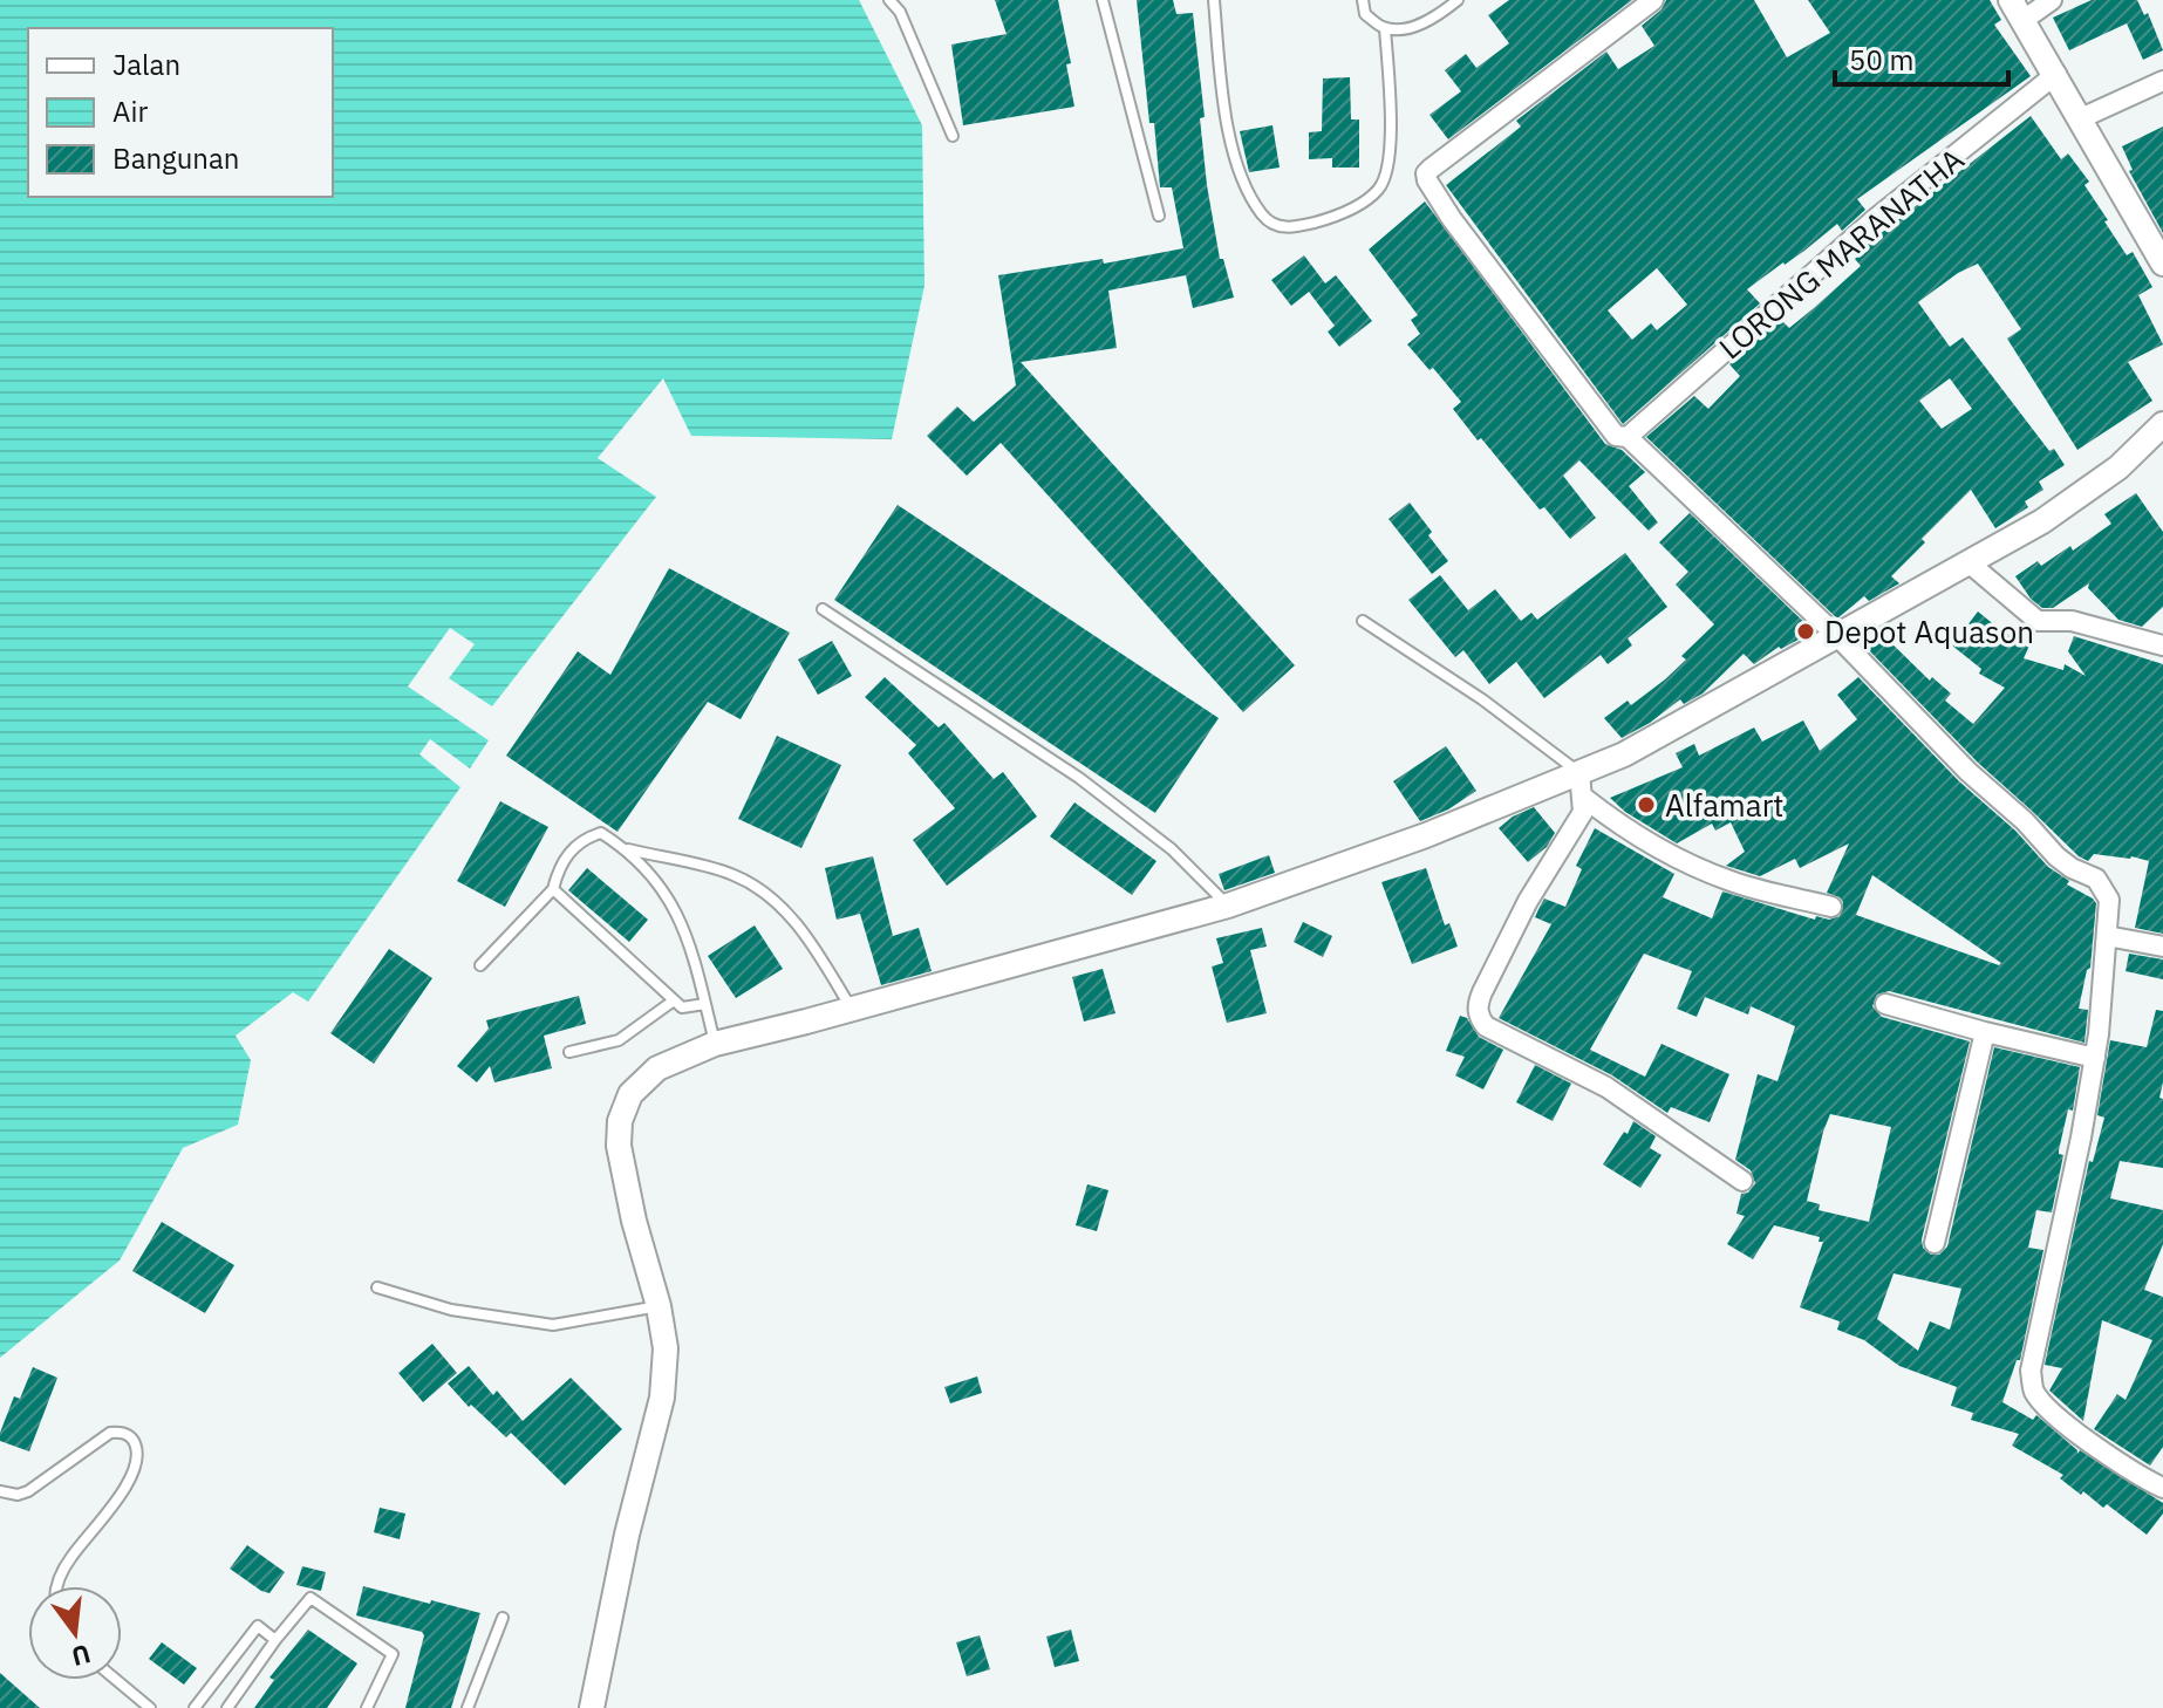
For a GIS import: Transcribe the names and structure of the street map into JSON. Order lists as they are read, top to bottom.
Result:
{
  "streets": {
    "street": ["LORONG MARANATHA"]
  },
  "places": ["Depot Aquason", "Alfamart"],
  "legend": ["Jalan", "Air", "Bangunan"],
  "scale_bar": "50 m",
  "north": "bottom"
}
